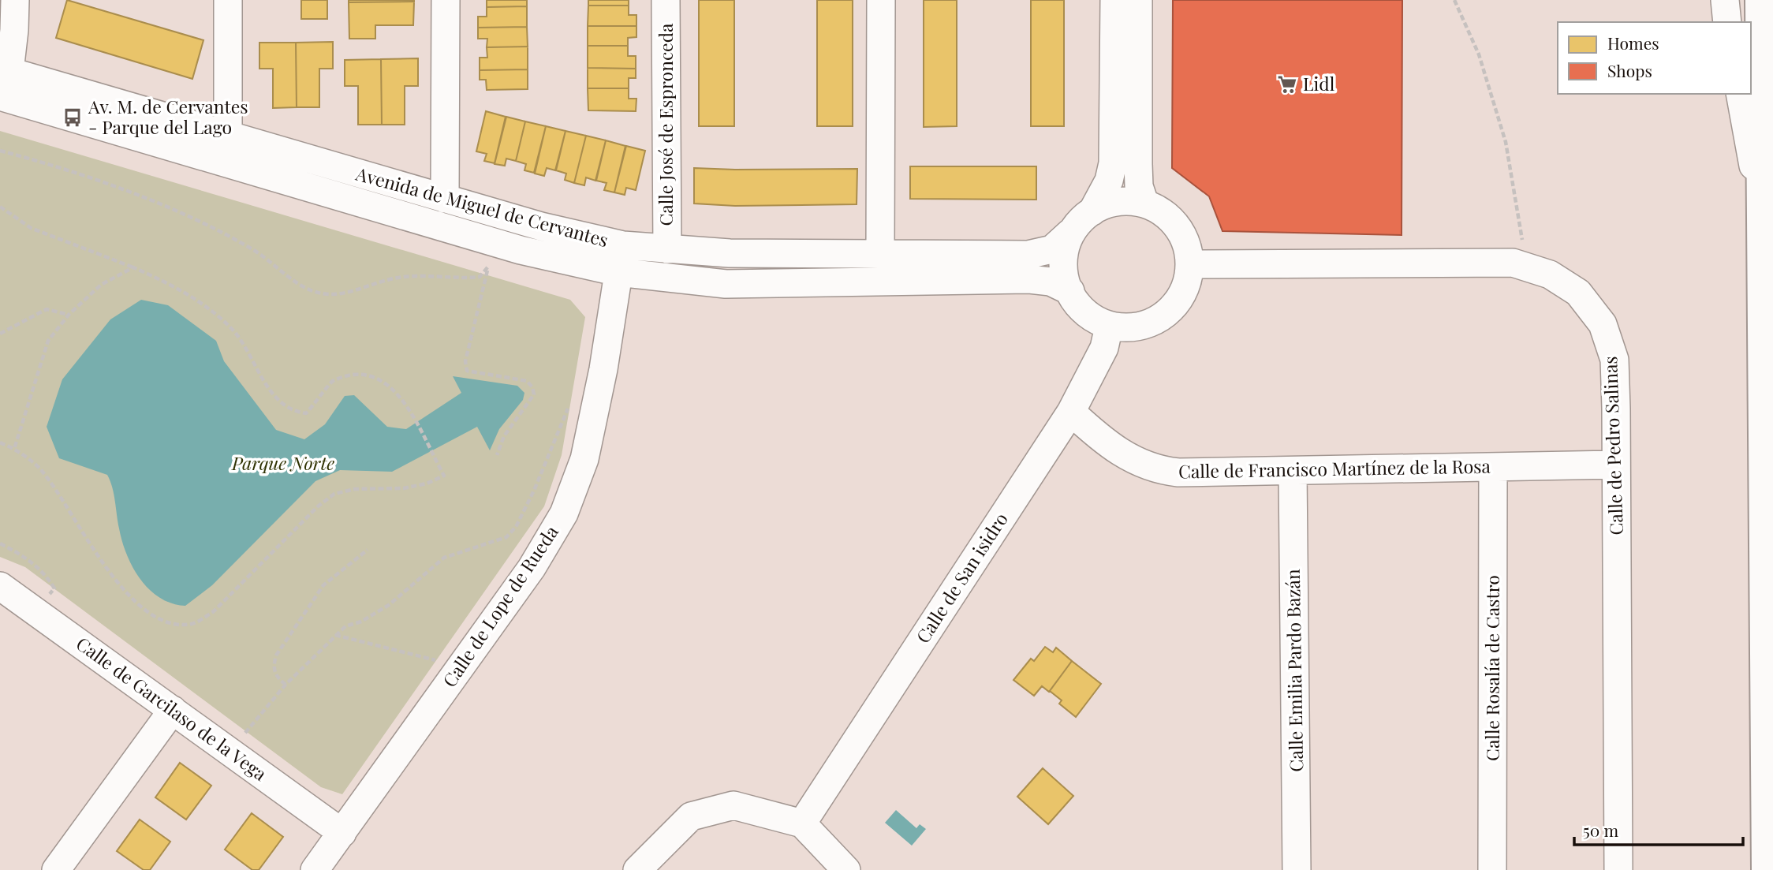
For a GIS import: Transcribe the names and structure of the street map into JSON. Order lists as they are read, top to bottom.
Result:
{
  "streets": {
    "street": [
      "Calle José de Espronceda",
      "Avenida de Miguel de Cervantes",
      "Calle de Pedro Salinas",
      "Calle de Francisco Martínez de la Rosa",
      "Calle de San isidro",
      "Calle de Lope de Rueda",
      "Calle Rosalía de Castro",
      "Calle Emilia Pardo Bazán",
      "Calle de Garcilaso de la Vega"
    ]
  },
  "crossings": [
    ["Calle José de Espronceda", "Avenida de Miguel de Cervantes"],
    ["Avenida de Miguel de Cervantes", "Calle de Pedro Salinas"],
    ["Avenida de Miguel de Cervantes", "Calle de San isidro"],
    ["Avenida de Miguel de Cervantes", "Calle de Lope de Rueda"],
    ["Calle de Pedro Salinas", "Calle de Francisco Martínez de la Rosa"],
    ["Calle de Pedro Salinas", "Calle de San isidro"],
    ["Calle de Francisco Martínez de la Rosa", "Calle de San isidro"],
    ["Calle de Francisco Martínez de la Rosa", "Calle Rosalía de Castro"],
    ["Calle de Francisco Martínez de la Rosa", "Calle Emilia Pardo Bazán"],
    ["Calle de Lope de Rueda", "Calle de Garcilaso de la Vega"]
  ],
  "parks": ["Parque Norte"],
  "places": {
    "supermarket": ["Lidl"],
    "bus stop": ["Av. M. de Cervantes - Parque del Lago"]
  },
  "legend": ["Homes", "Shops"],
  "scale_bar": "50 m"
}
